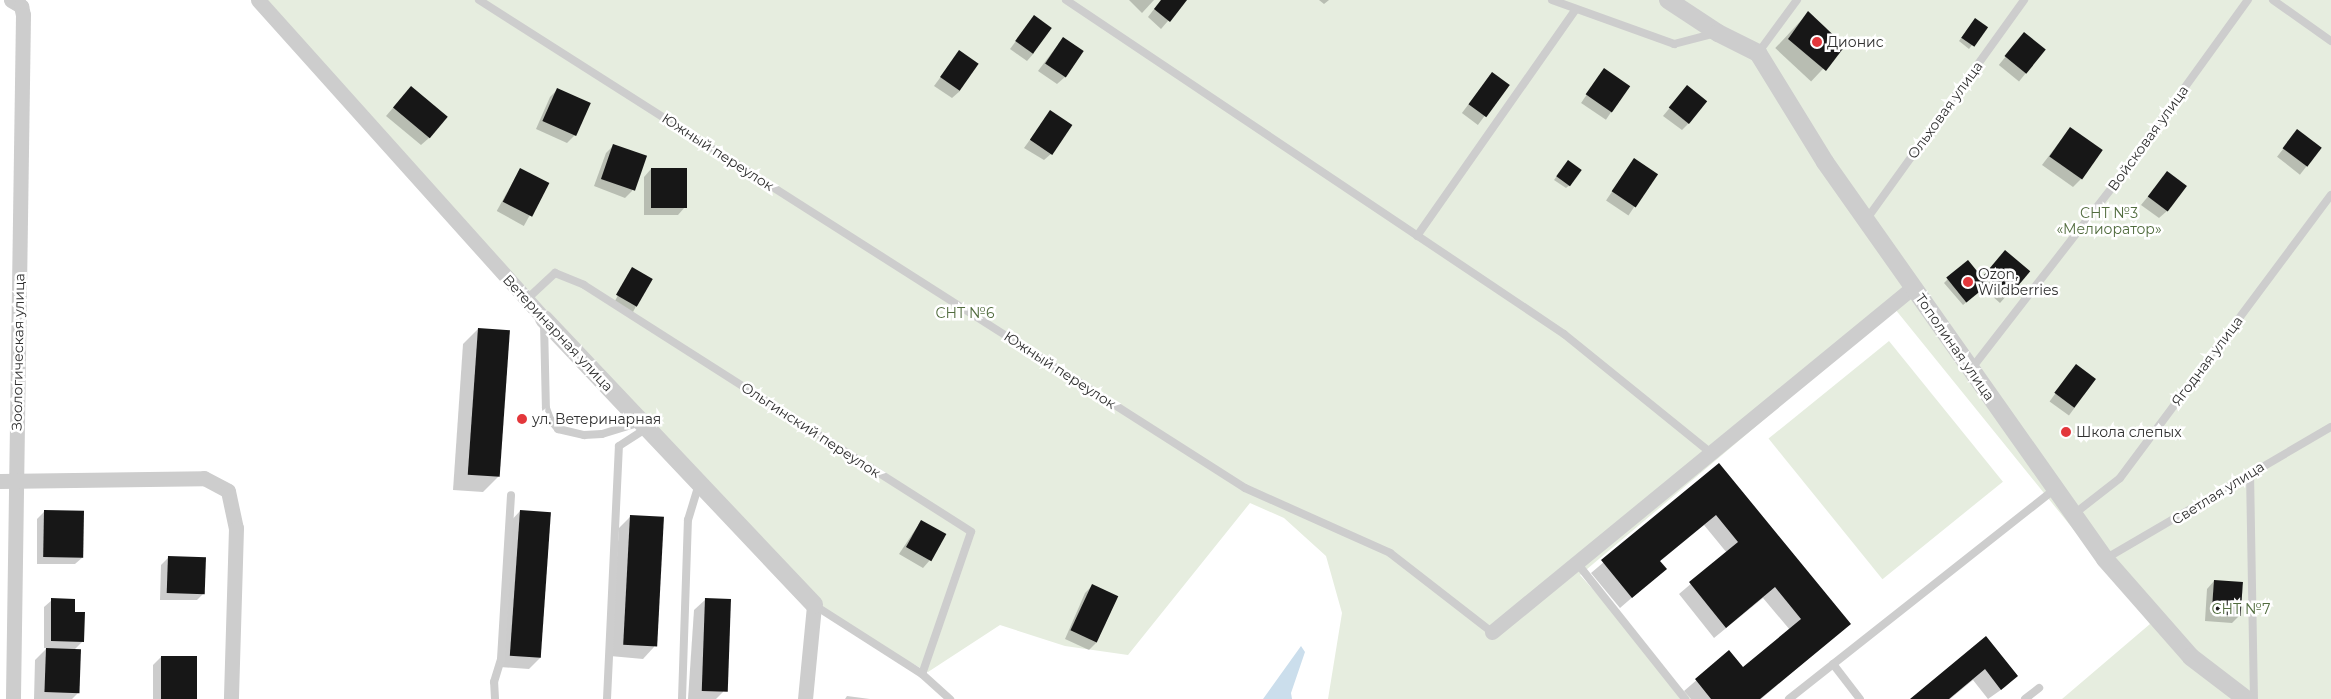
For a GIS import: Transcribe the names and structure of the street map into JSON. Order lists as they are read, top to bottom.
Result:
{
  "streets": {
    "street": ["Ветеринарная улица", "Тополиная улица", "Зоологическая улица"],
    "lane": [
      "Ольховая улица",
      "Войсковая улица",
      "Южный переулок",
      "Ягодная улица",
      "Ольгинский переулок",
      "Светлая улица"
    ]
  },
  "crossings": [
    ["Ольховая улица", "Тополиная улица"],
    ["Войсковая улица", "Тополиная улица"],
    ["Ветеринарная улица", "Ольгинский переулок"],
    ["Тополиная улица", "Ягодная улица"],
    ["Тополиная улица", "Светлая улица"]
  ],
  "parks": ["СНТ №3 «Мелиоратор»", "СНТ №6", "СНТ №7"],
  "places": [
    "Дионис",
    "Ozon, Wildberries",
    "ул. Ветеринарная",
    "Школа слепых"
  ]
}
